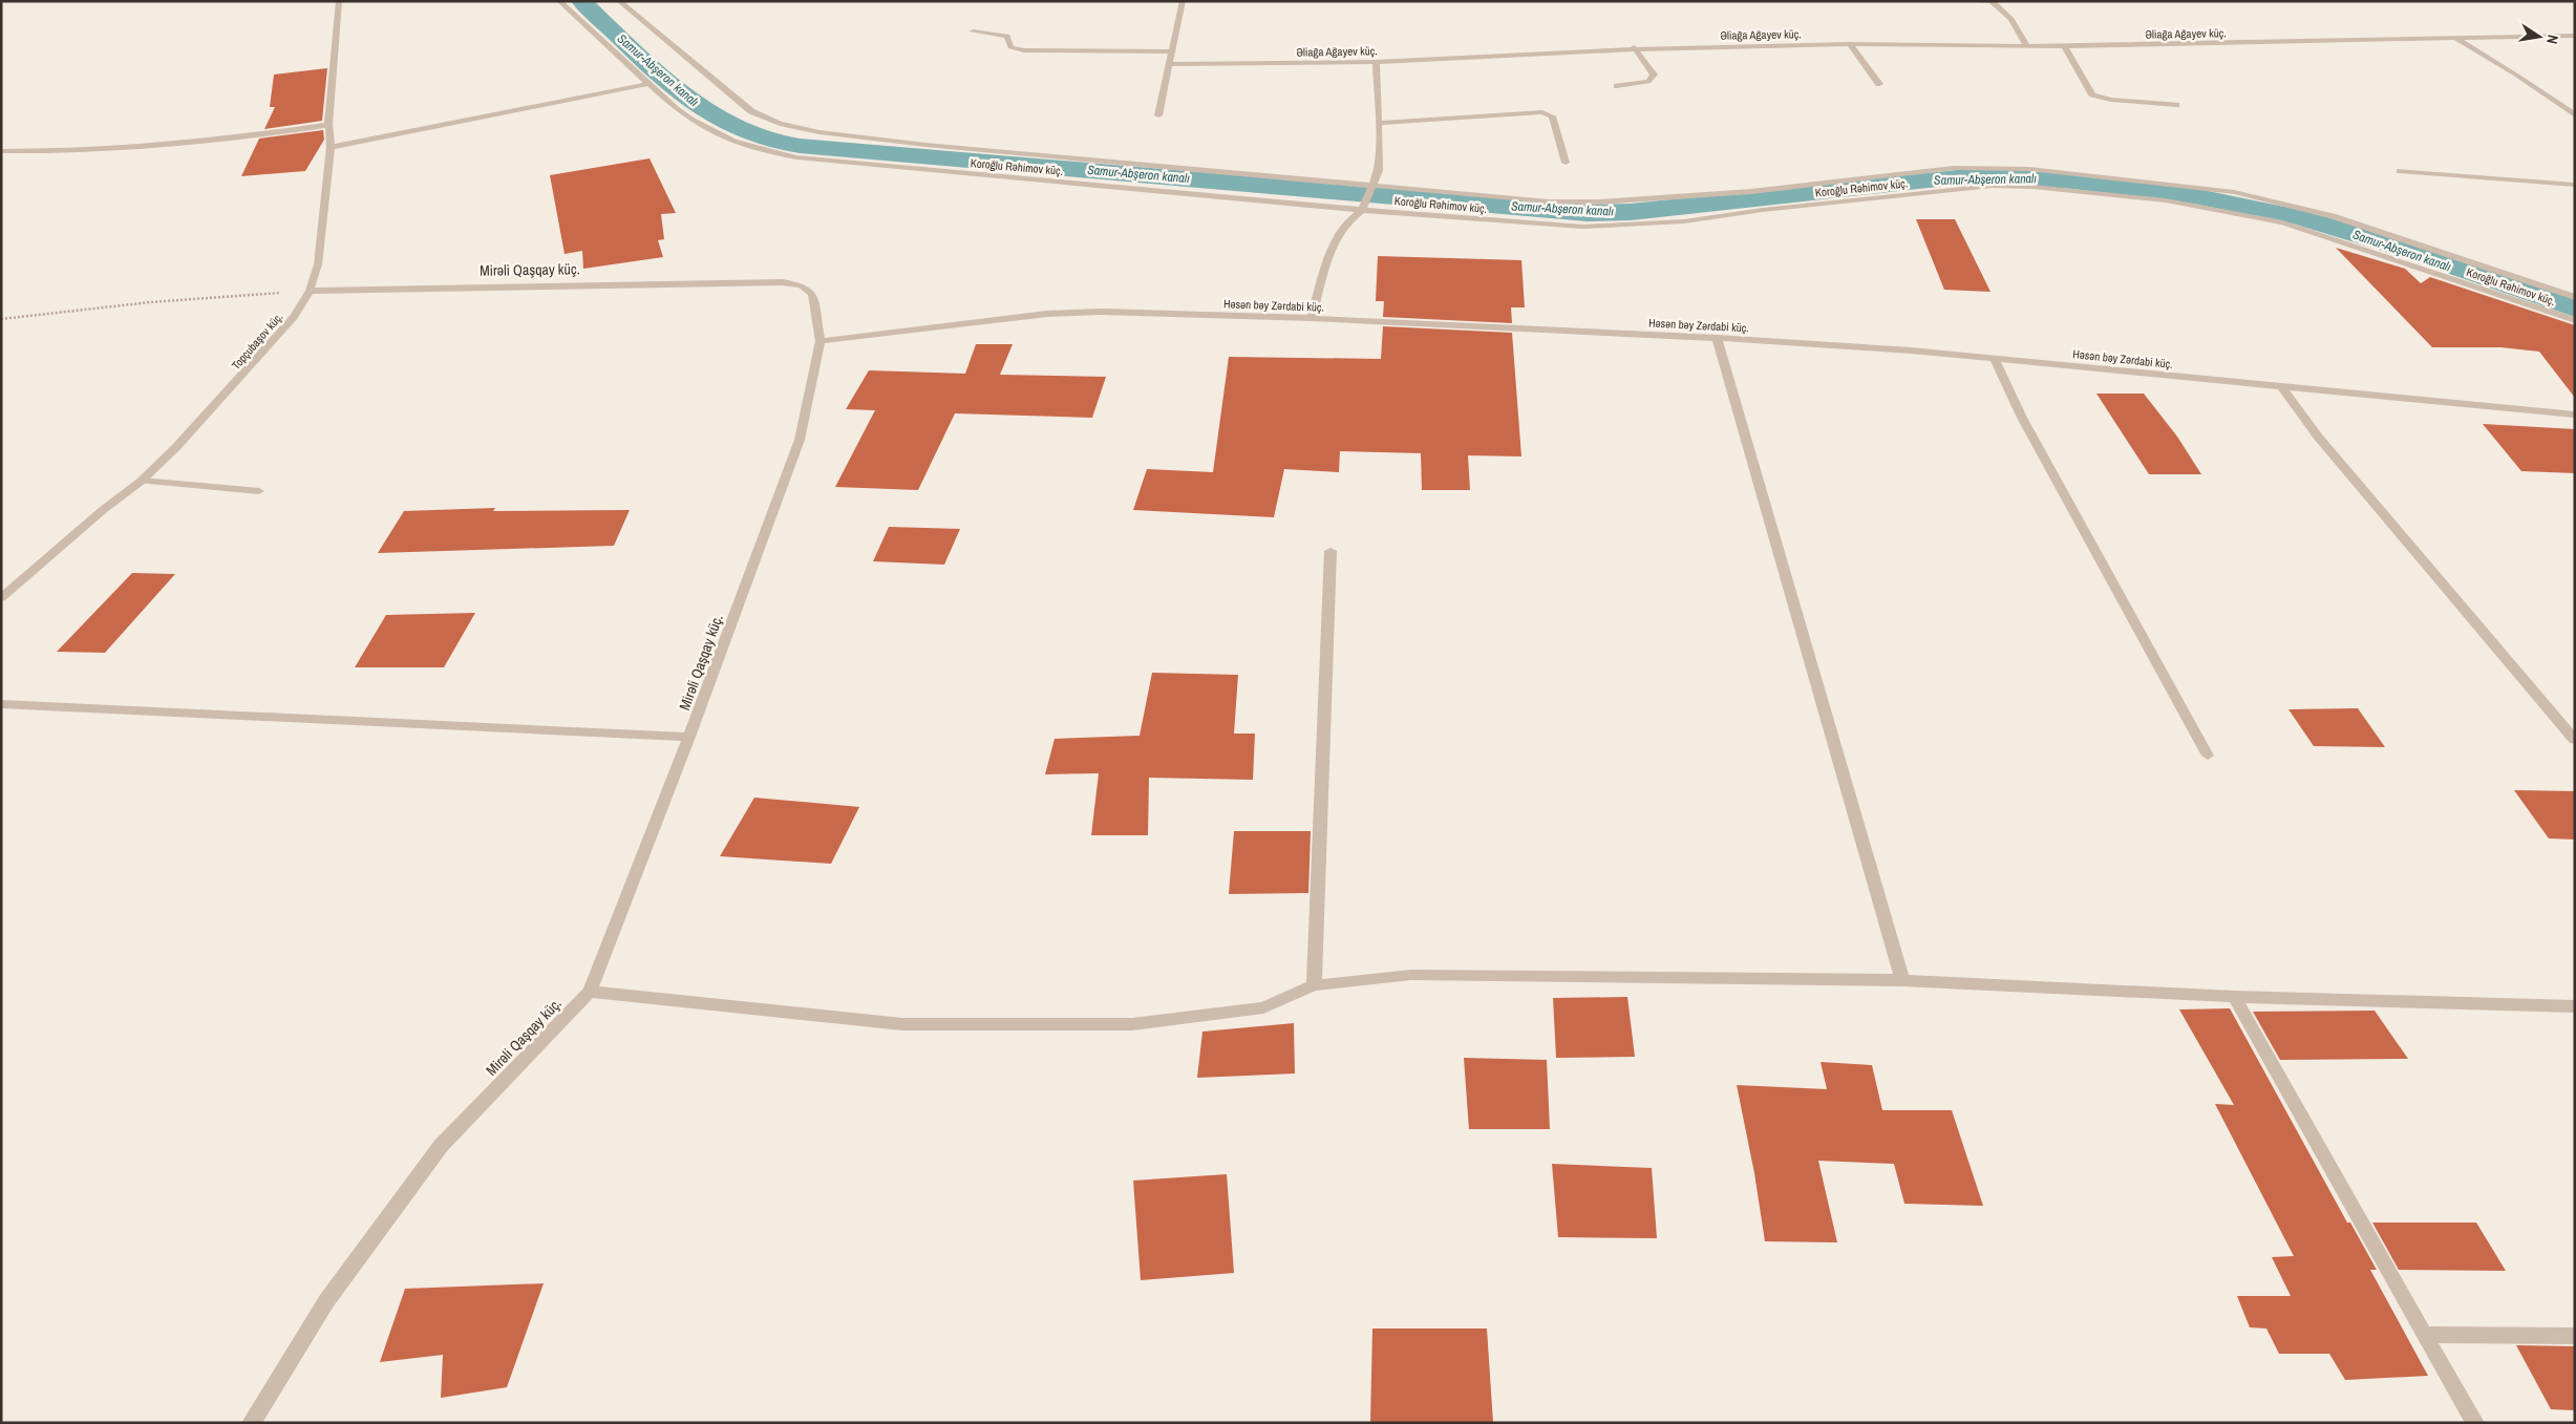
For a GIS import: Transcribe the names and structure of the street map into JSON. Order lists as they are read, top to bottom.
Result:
{
  "streets": {
    "street": [
      "Əliağa Ağayev küç.",
      "Koroğlu Rəhimov küç.",
      "Mirəli Qaşqay küç.",
      "Həsən bəy Zərdabi küç.",
      "Topçubaşov küç."
    ]
  },
  "crossings": [
    ["Mirəli Qaşqay küç.", "Həsən bəy Zərdabi küç."],
    ["Mirəli Qaşqay küç.", "Topçubaşov küç."]
  ],
  "water": ["Samur-Abşeron kanalı"],
  "north": "right"
}
